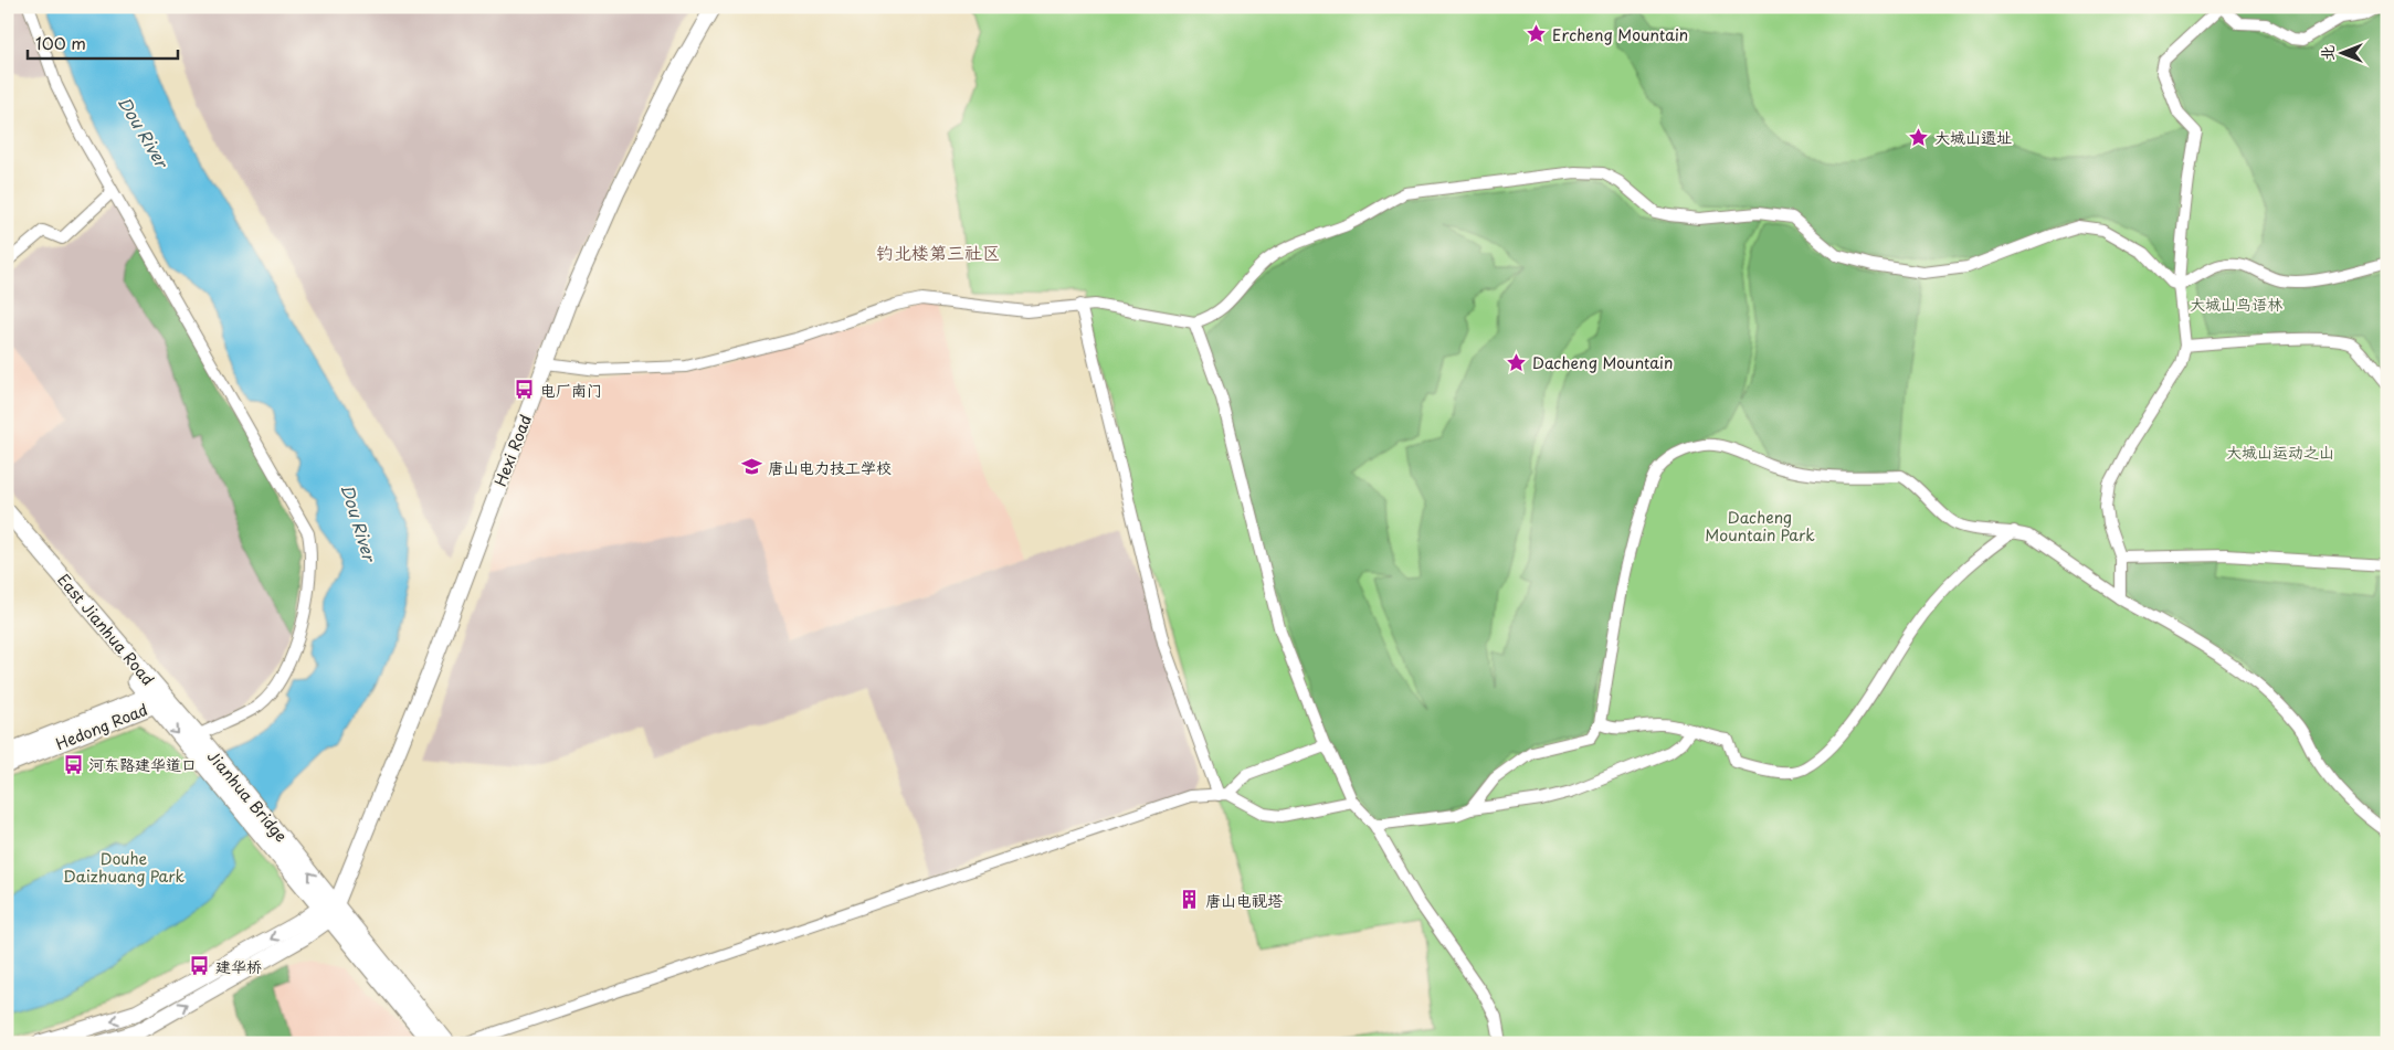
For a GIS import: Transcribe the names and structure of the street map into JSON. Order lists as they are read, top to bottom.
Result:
{
  "streets": {
    "main road": ["East Jianhua Road", "Jianhua Bridge"],
    "street": ["Hexi Road", "Hedong Road"]
  },
  "crossings": [
    ["Hexi Road", "Jianhua Bridge"],
    ["East Jianhua Road", "Hedong Road"],
    ["East Jianhua Road", "Jianhua Bridge"]
  ],
  "districts": ["钓北楼第三社区"],
  "water": ["Dou River"],
  "parks": [
    "大城山鸟语林",
    "大城山运动之山",
    "Dacheng Mountain Park",
    "Douhe Daizhuang Park"
  ],
  "places": {
    "place": ["Ercheng Mountain", "大城山遗址", "Dacheng Mountain"],
    "bus stop": ["电厂南门", "河东路建华道口", "建华桥"],
    "school or university": ["唐山电力技工学校"],
    "building": ["唐山电视塔"]
  },
  "scale_bar": "100 m",
  "north": "left"
}
